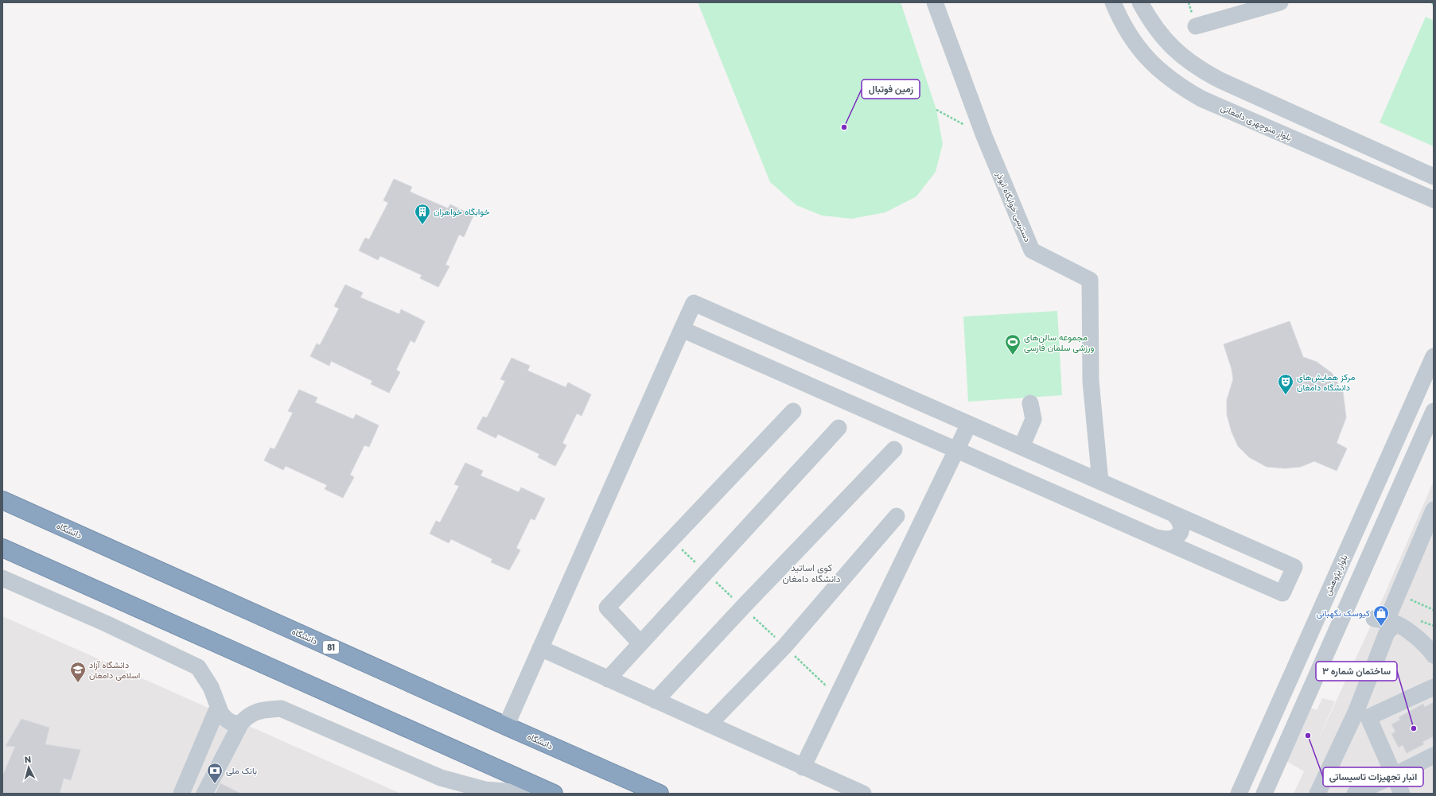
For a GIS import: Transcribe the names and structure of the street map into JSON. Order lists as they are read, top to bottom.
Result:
{
  "streets": {
    "highway": ["دانشگاه", "81"],
    "street": ["بلوار منوچهری دامغانی", "دسترسی خوابگاه ابوذر", "بلوار پژوهش"]
  },
  "districts": ["کوی اساتید دانشگاه دامغان"],
  "places": {
    "other": ["زمین فوتبال", "ساختمان شماره ۳", "انبار تجهیزات تاسیساتی"],
    "building": ["خوابگاه خواهران"],
    "sports": ["مجموعه سالن‌های ورزشی سلمان فارسی"],
    "theatre": ["مرکز همایش‌های دانشگاه دامغان"],
    "shop": ["کیوسک نگهبانی"],
    "school or university": ["دانشگاه آزاد اسلامی دامغان"],
    "bank": ["بانک ملی"]
  },
  "north": "top"
}
